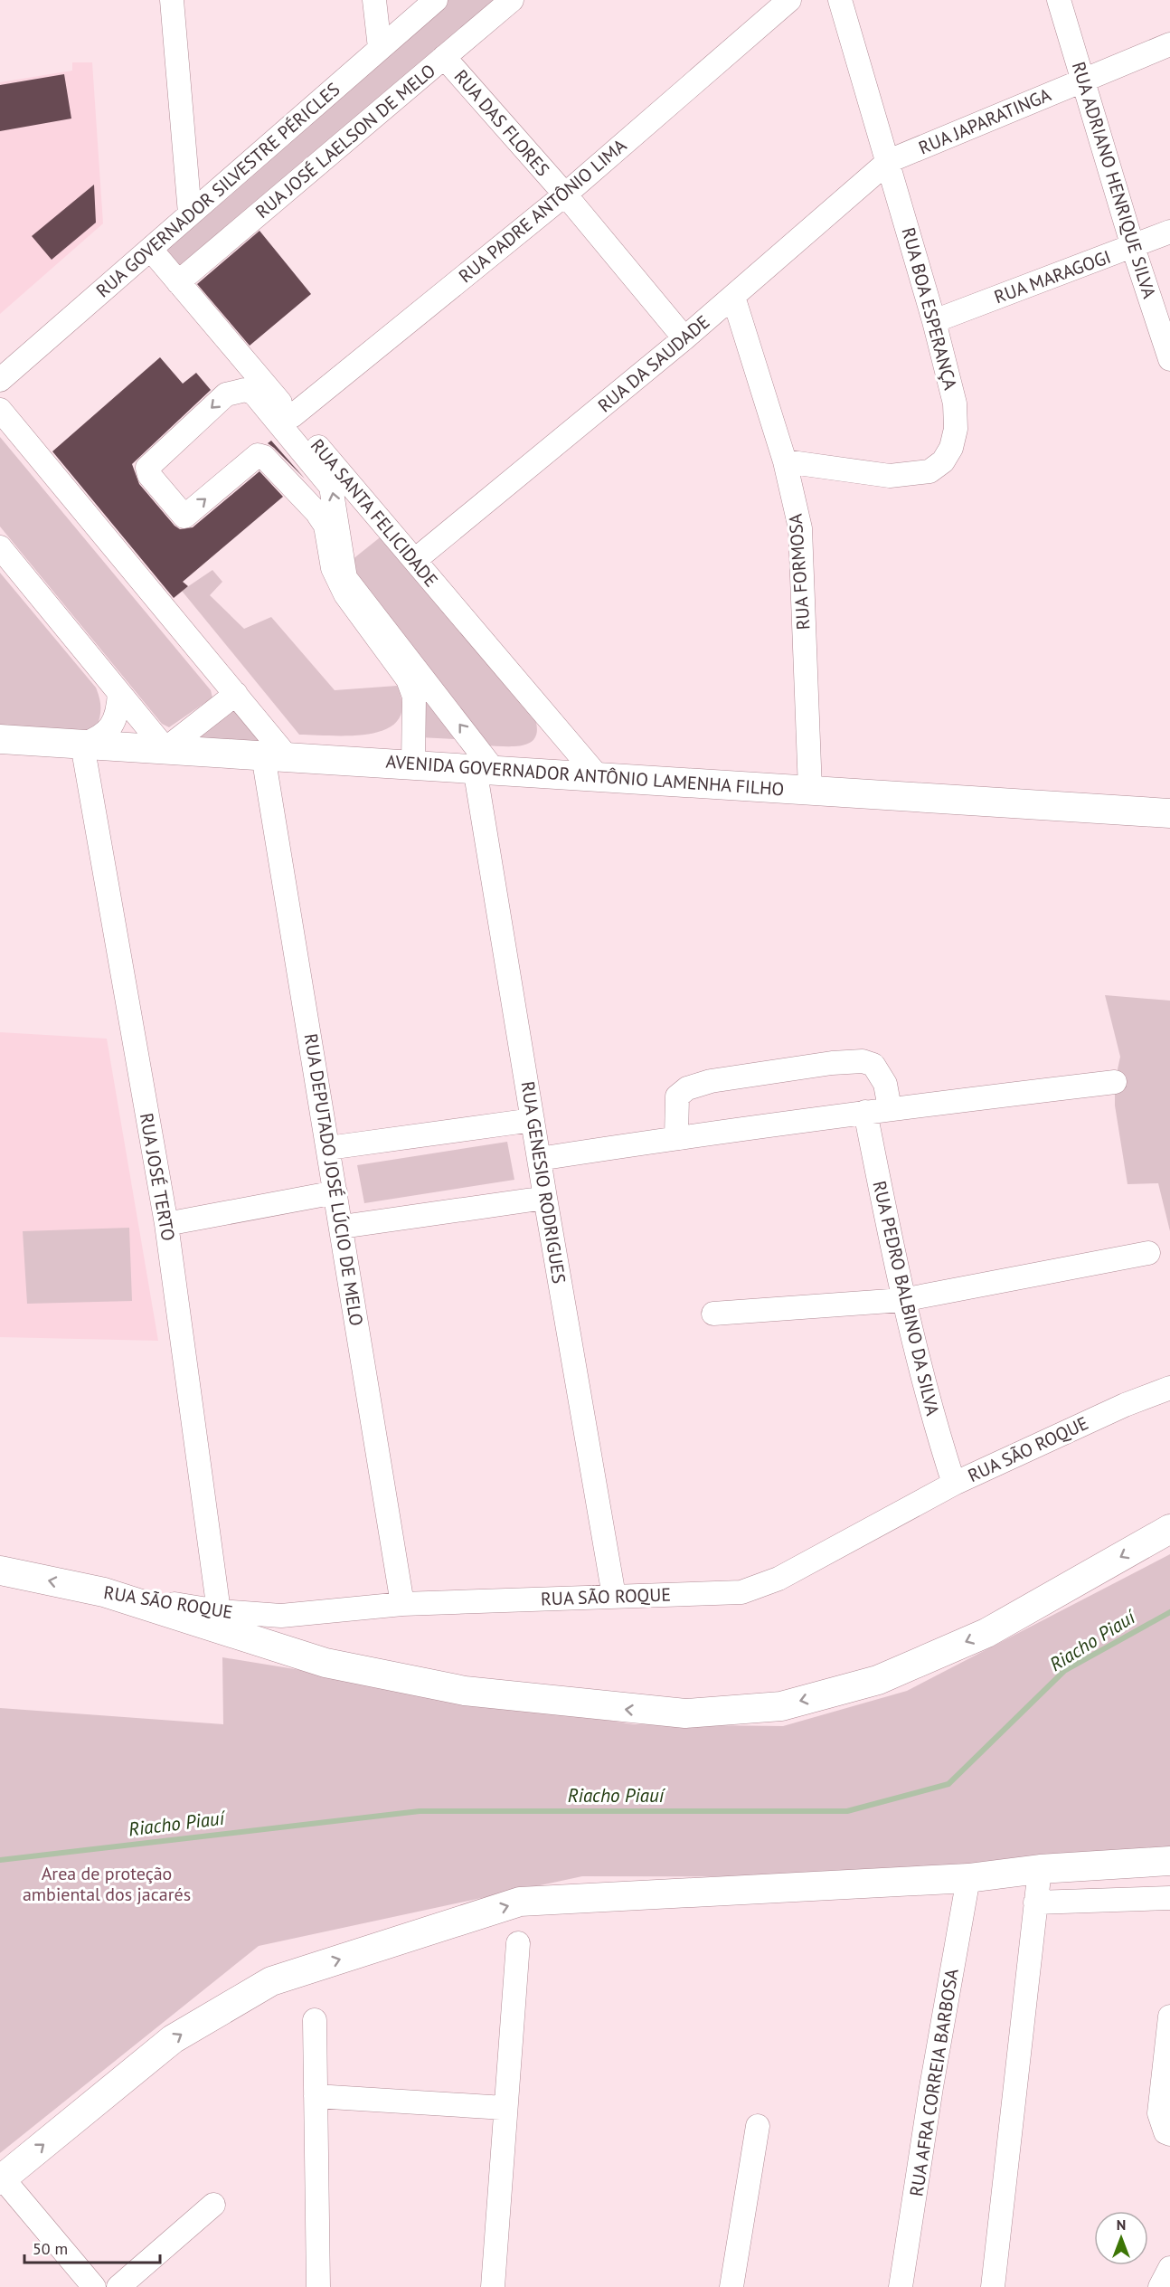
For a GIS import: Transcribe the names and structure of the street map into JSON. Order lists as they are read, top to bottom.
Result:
{
  "streets": {
    "main road": ["AVENIDA GOVERNADOR ANTÔNIO LAMENHA FILHO", "RUA SÃO ROQUE"],
    "street": [
      "RUA JAPARATINGA",
      "RUA DAS FLORES",
      "RUA JOSÉ LAELSON DE MELO",
      "RUA ADRIANO HENRIQUE SILVA",
      "RUA GOVERNADOR SILVESTRE PÉRICLES",
      "RUA PADRE ANTÔNIO LIMA",
      "RUA MARAGOGI",
      "RUA BOA ESPERANÇA",
      "RUA DA SAUDADE",
      "RUA SANTA FELICIDADE",
      "RUA FORMOSA",
      "RUA JOSÉ TERTO",
      "RUA DEPUTADO JOSÉ LÚCIO DE MELO",
      "RUA GENESIO RODRIGUES",
      "RUA PEDRO BALBINO DA SILVA",
      "RUA AFRA CORREIA BARBOSA"
    ]
  },
  "crossings": [
    ["RUA JAPARATINGA", "RUA ADRIANO HENRIQUE SILVA"],
    ["RUA JAPARATINGA", "RUA BOA ESPERANÇA"],
    ["RUA JAPARATINGA", "RUA DA SAUDADE"],
    ["RUA DAS FLORES", "RUA JOSÉ LAELSON DE MELO"],
    ["RUA DAS FLORES", "RUA PADRE ANTÔNIO LIMA"],
    ["RUA DAS FLORES", "RUA DA SAUDADE"],
    ["RUA JOSÉ LAELSON DE MELO", "RUA SANTA FELICIDADE"],
    ["RUA ADRIANO HENRIQUE SILVA", "RUA MARAGOGI"],
    ["RUA GOVERNADOR SILVESTRE PÉRICLES", "RUA SANTA FELICIDADE"],
    ["RUA PADRE ANTÔNIO LIMA", "RUA SANTA FELICIDADE"],
    ["RUA MARAGOGI", "RUA BOA ESPERANÇA"],
    ["RUA BOA ESPERANÇA", "RUA DA SAUDADE"],
    ["RUA BOA ESPERANÇA", "RUA FORMOSA"],
    ["RUA DA SAUDADE", "RUA SANTA FELICIDADE"],
    ["RUA DA SAUDADE", "RUA FORMOSA"],
    ["RUA SANTA FELICIDADE", "AVENIDA GOVERNADOR ANTÔNIO LAMENHA FILHO"],
    ["RUA FORMOSA", "AVENIDA GOVERNADOR ANTÔNIO LAMENHA FILHO"],
    ["AVENIDA GOVERNADOR ANTÔNIO LAMENHA FILHO", "RUA JOSÉ TERTO"],
    ["AVENIDA GOVERNADOR ANTÔNIO LAMENHA FILHO", "RUA DEPUTADO JOSÉ LÚCIO DE MELO"],
    ["AVENIDA GOVERNADOR ANTÔNIO LAMENHA FILHO", "RUA GENESIO RODRIGUES"],
    ["RUA JOSÉ TERTO", "RUA SÃO ROQUE"],
    ["RUA DEPUTADO JOSÉ LÚCIO DE MELO", "RUA SÃO ROQUE"],
    ["RUA GENESIO RODRIGUES", "RUA SÃO ROQUE"],
    ["RUA PEDRO BALBINO DA SILVA", "RUA SÃO ROQUE"]
  ],
  "water": ["Riacho Piauí"],
  "parks": ["Area de proteção ambiental dos jacarés"],
  "scale_bar": "50 m",
  "north": "top"
}
